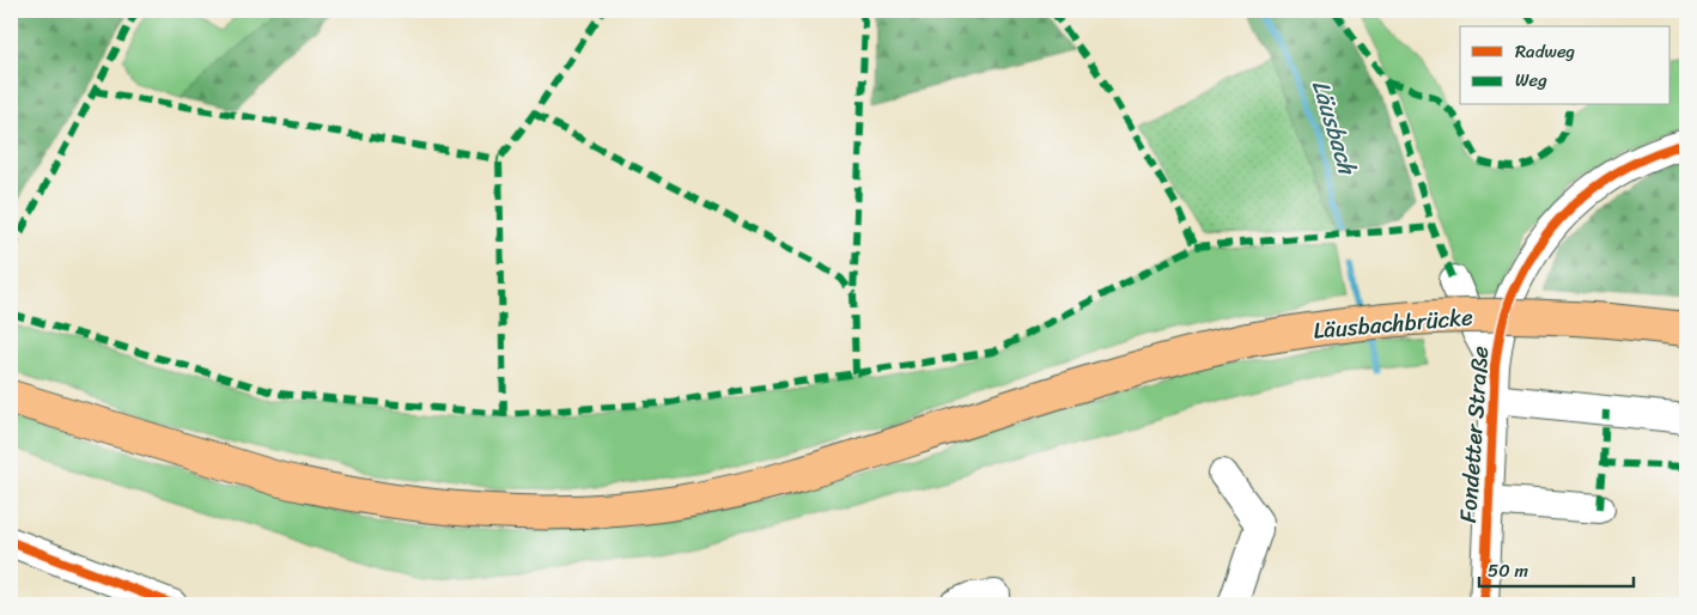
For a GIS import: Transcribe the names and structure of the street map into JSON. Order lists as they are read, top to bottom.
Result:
{
  "streets": {
    "main road": ["Läusbachbrücke"],
    "street": ["Fondetter Straße"]
  },
  "water": ["Läusbach"],
  "legend": ["Radweg", "Weg"],
  "scale_bar": "50 m"
}
